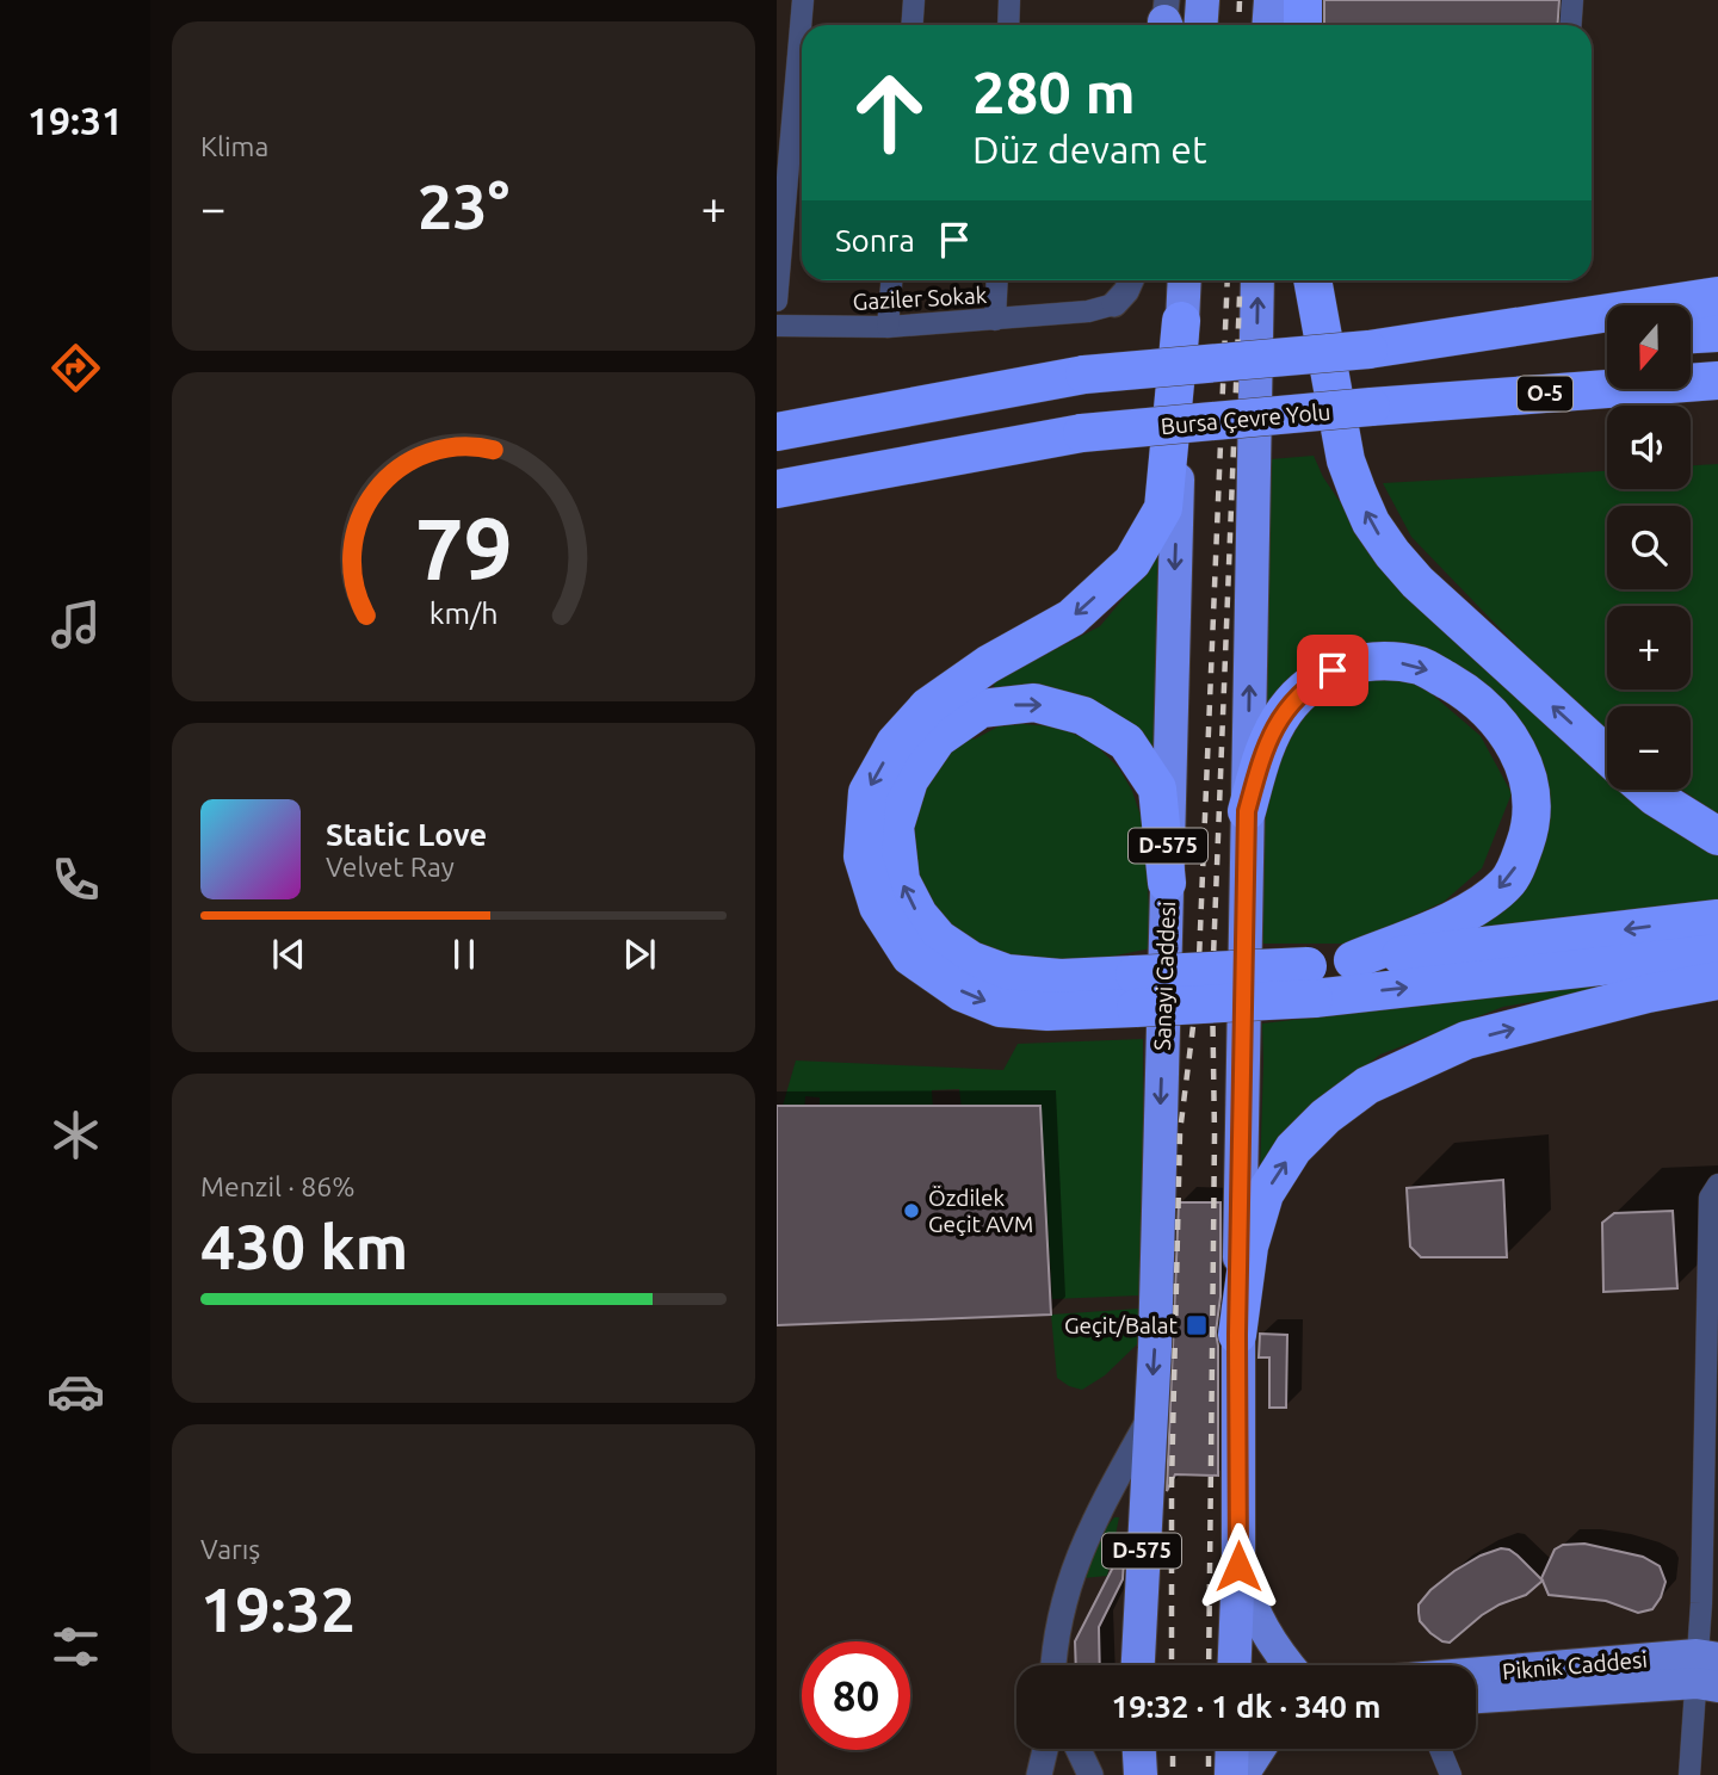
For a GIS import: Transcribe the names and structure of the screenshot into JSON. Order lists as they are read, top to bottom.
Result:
{
  "streets": {
    "highway": [
      "O-5",
      "Bursa Çevre Yolu",
      "D-575",
      "Sanayi Caddesi"
    ],
    "main road": ["Piknik Caddesi"],
    "street": ["Gaziler Sokak"]
  },
  "places": {
    "other": ["Özdilek Geçit AVM"],
    "transit": ["Geçit/Balat"]
  },
  "north": "bottom",
  "page": {
    "tabs": "19:31",
    "tile": [
      "Klima",
      ["Menzil · 86%", "430 km"],
      ["Varış", "19:32"]
    ],
    "turn": ["280 m", "Düz devam et"],
    "heat": ["−", "23°", "+"],
    "then": "Sonra",
    "map_buttons": ["+", "−"],
    "song": ["Static Love", "Velvet Ray"],
    "limit": "80",
    "trip": "19:32 · 1 dk · 340 m",
    "gauge": ["79", "km/h"]
  }
}
